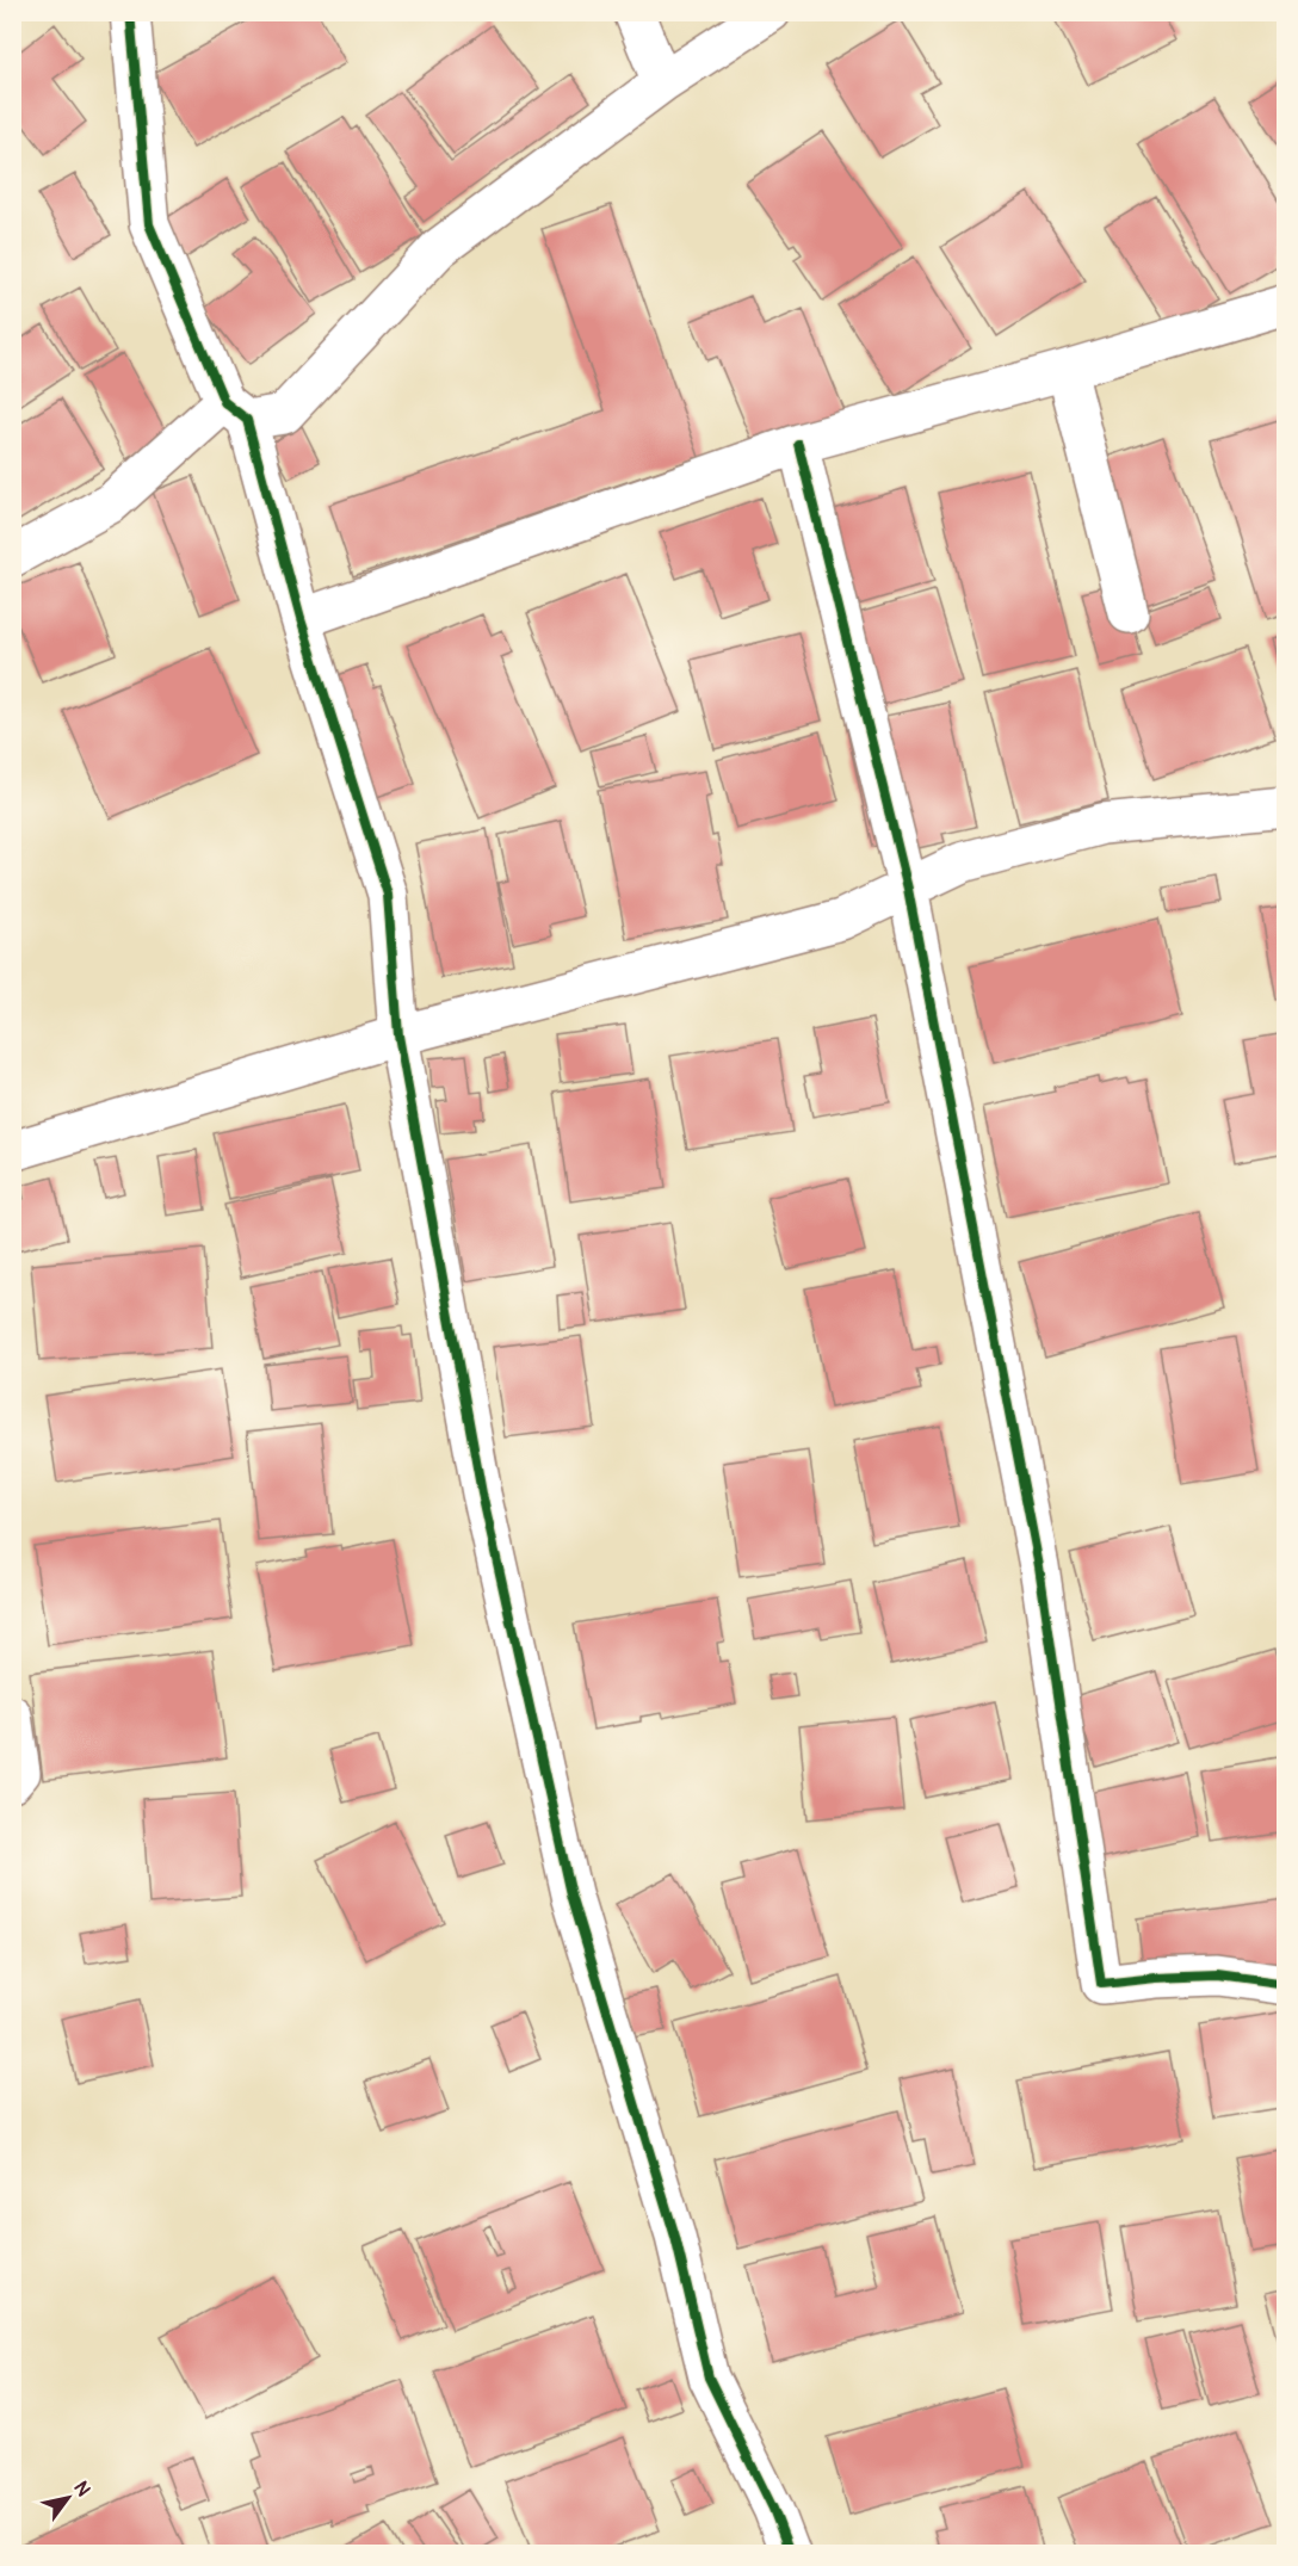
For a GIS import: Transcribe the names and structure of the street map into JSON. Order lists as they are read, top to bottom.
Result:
{
  "north": "top right"
}
